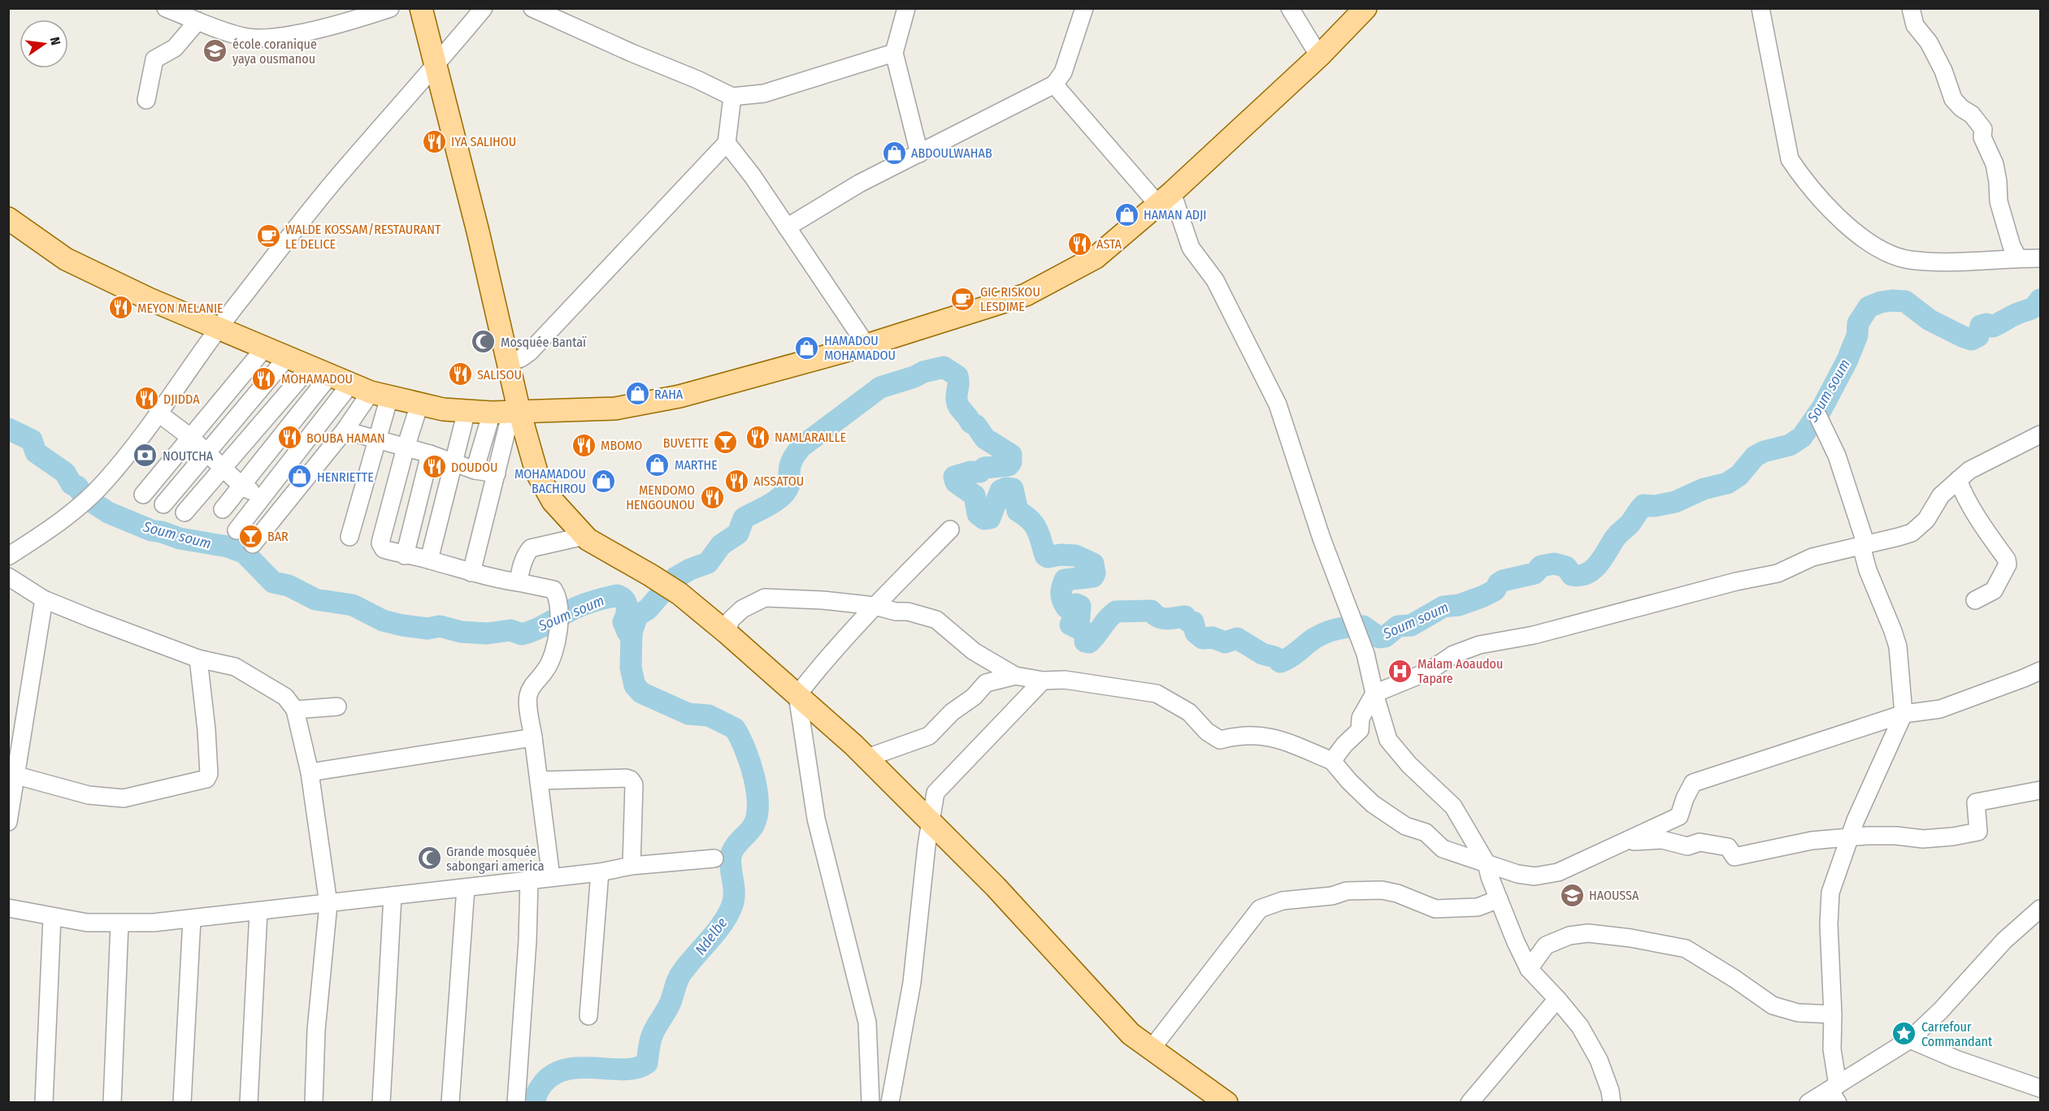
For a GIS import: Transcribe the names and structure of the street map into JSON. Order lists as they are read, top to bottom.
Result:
{
  "water": ["Soum soum", "Ndelbe"],
  "places": {
    "school or university": ["école coranique yaya ousmanou", "HAOUSSA"],
    "restaurant": [
      "IYA SALIHOU",
      "ASTA",
      "MEYON MELANIE",
      "SALISOU",
      "MOHAMADOU",
      "DJIDDA",
      "NAMLARAILLE",
      "BOUBA HAMAN",
      "MBOMO",
      "DOUDOU",
      "AISSATOU",
      "MENDOMO HENGOUNOU"
    ],
    "shop": [
      "ABDOULWAHAB",
      "HAMAN ADJI",
      "HAMADOU MOHAMADOU",
      "RAHA",
      "MARTHE",
      "HENRIETTE",
      "MOHAMADOU BACHIROU"
    ],
    "cafe": ["WALDE KOSSAM/RESTAURANT LE DELICE", "GIC RISKOU LESDIME"],
    "mosque": ["Mosquée Bantaï", "Grande mosquée sabongari america"],
    "bar": ["BUVETTE", "BAR"],
    "bank": ["NOUTCHA"],
    "hospital": ["Malam Aoaudou Tapare"],
    "place": ["Carrefour Commandant"]
  },
  "north": "right"
}
